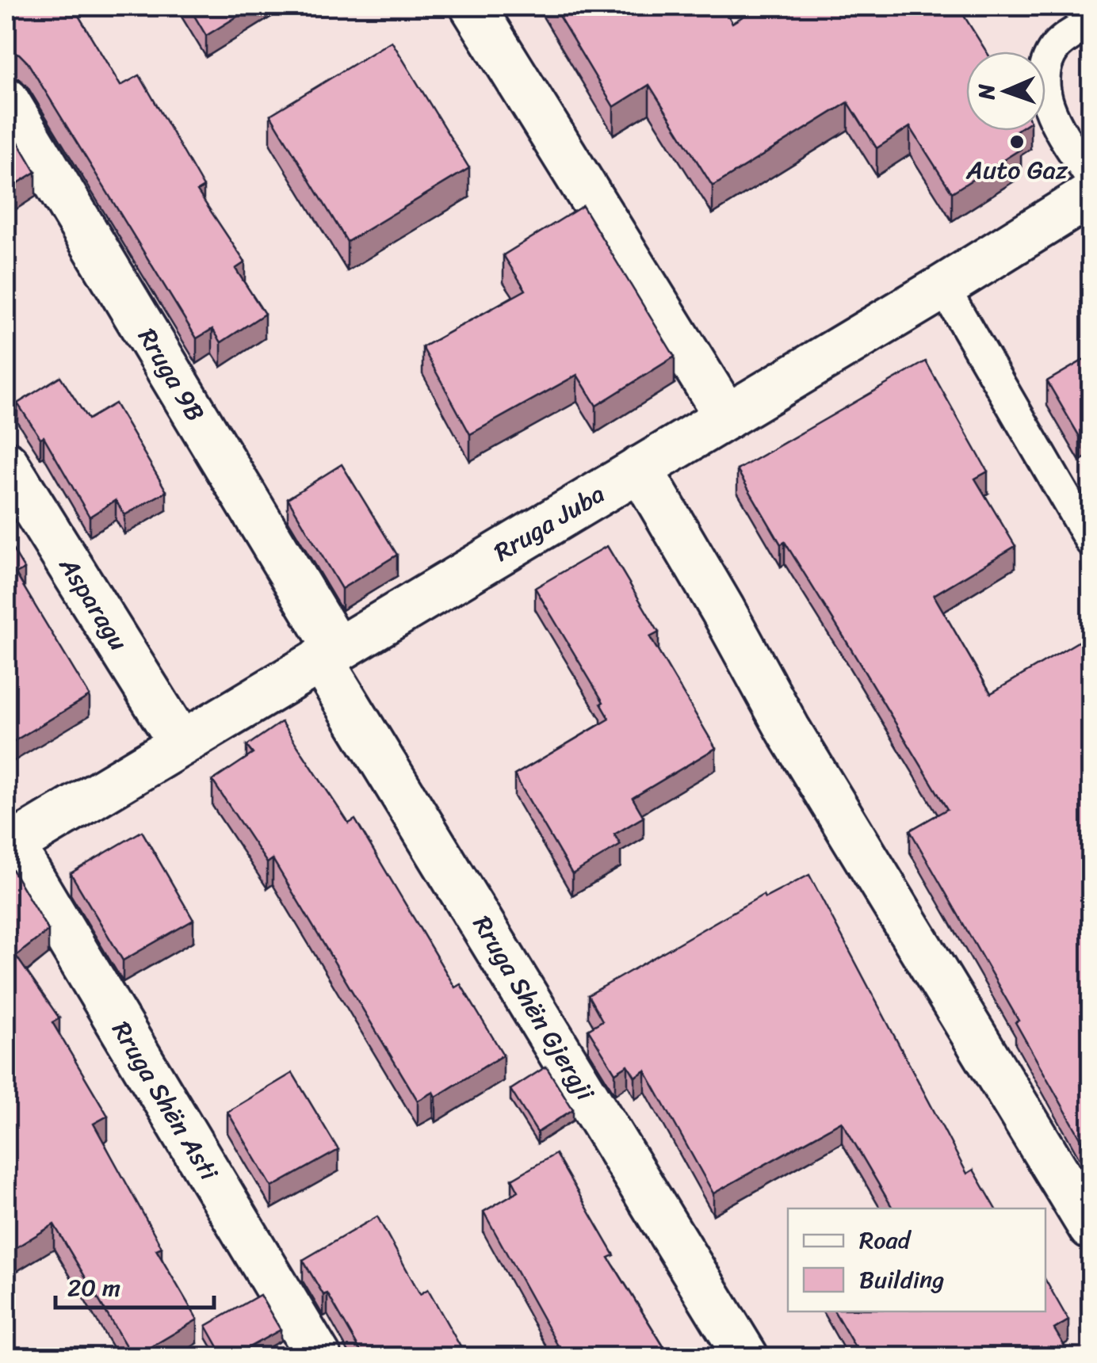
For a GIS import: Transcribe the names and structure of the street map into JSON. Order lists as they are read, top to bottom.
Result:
{
  "streets": {
    "street": [
      "Rruga 9B",
      "Rruga Juba",
      "Asparagu",
      "Rruga Shën Gjergji",
      "Rruga Shën Asti"
    ]
  },
  "crossings": [
    ["Rruga 9B", "Rruga Juba"],
    ["Rruga 9B", "Rruga Shën Gjergji"],
    ["Rruga Juba", "Asparagu"],
    ["Rruga Juba", "Rruga Shën Gjergji"],
    ["Rruga Juba", "Rruga Shën Asti"]
  ],
  "places": ["Auto Gaz"],
  "legend": ["Road", "Building"],
  "scale_bar": "20 m",
  "north": "left"
}
